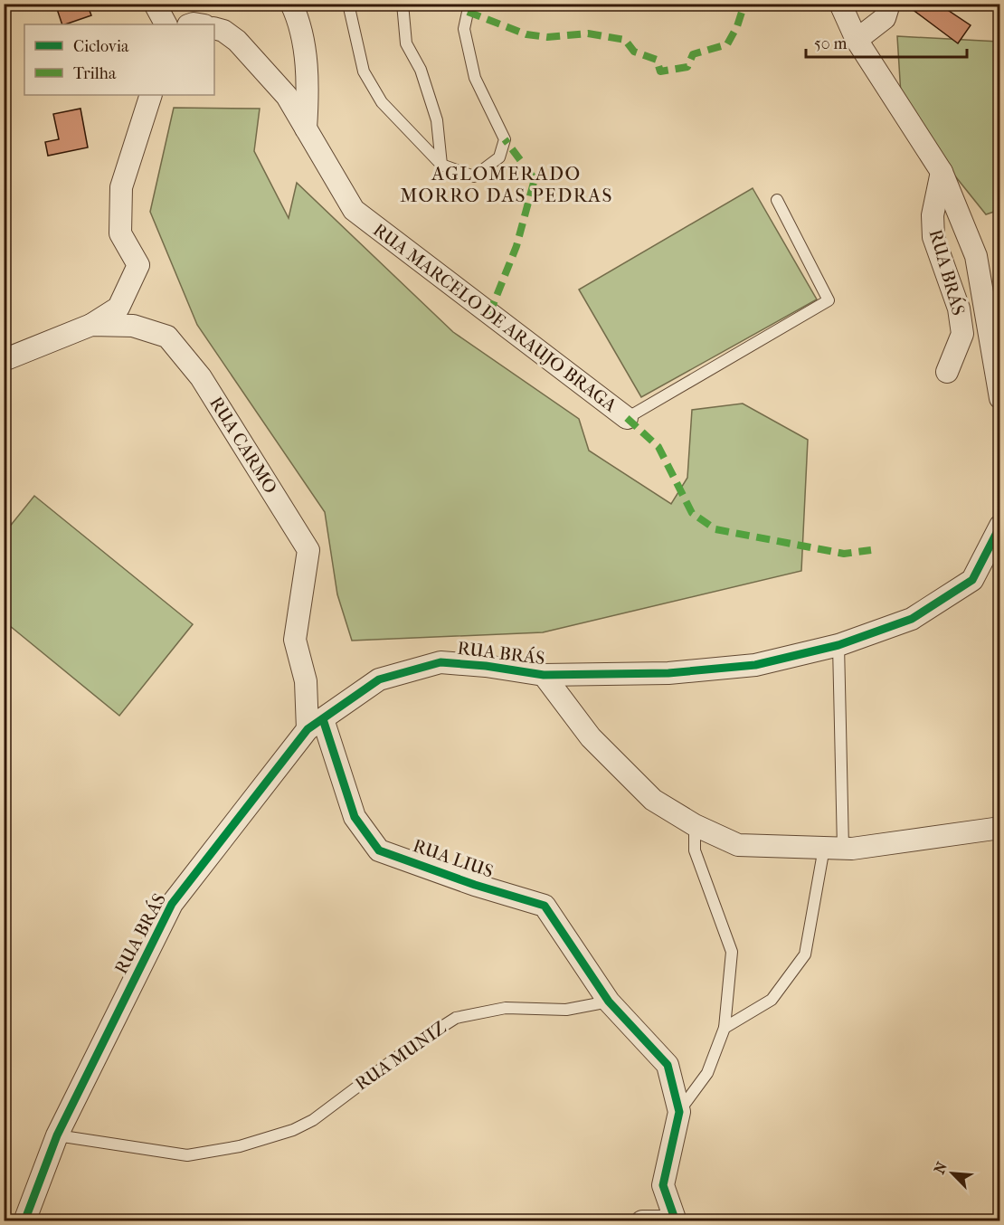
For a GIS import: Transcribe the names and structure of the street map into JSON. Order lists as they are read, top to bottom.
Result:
{
  "streets": {
    "street": [
      "RUA BRÁS",
      "RUA MARCELO DE ARAUJO BRAGA",
      "RUA CARMO",
      "RUA LIUS"
    ],
    "lane": ["RUA MUNIZ"]
  },
  "crossings": [
    ["RUA BRÁS", "RUA CARMO"],
    ["RUA BRÁS", "RUA LIUS"],
    ["RUA BRÁS", "RUA MUNIZ"],
    ["RUA CARMO", "RUA LIUS"],
    ["RUA LIUS", "RUA MUNIZ"]
  ],
  "districts": ["AGLOMERADO MORRO DAS PEDRAS"],
  "legend": ["Ciclovia", "Trilha"],
  "scale_bar": "50 m",
  "north": "top left"
}
